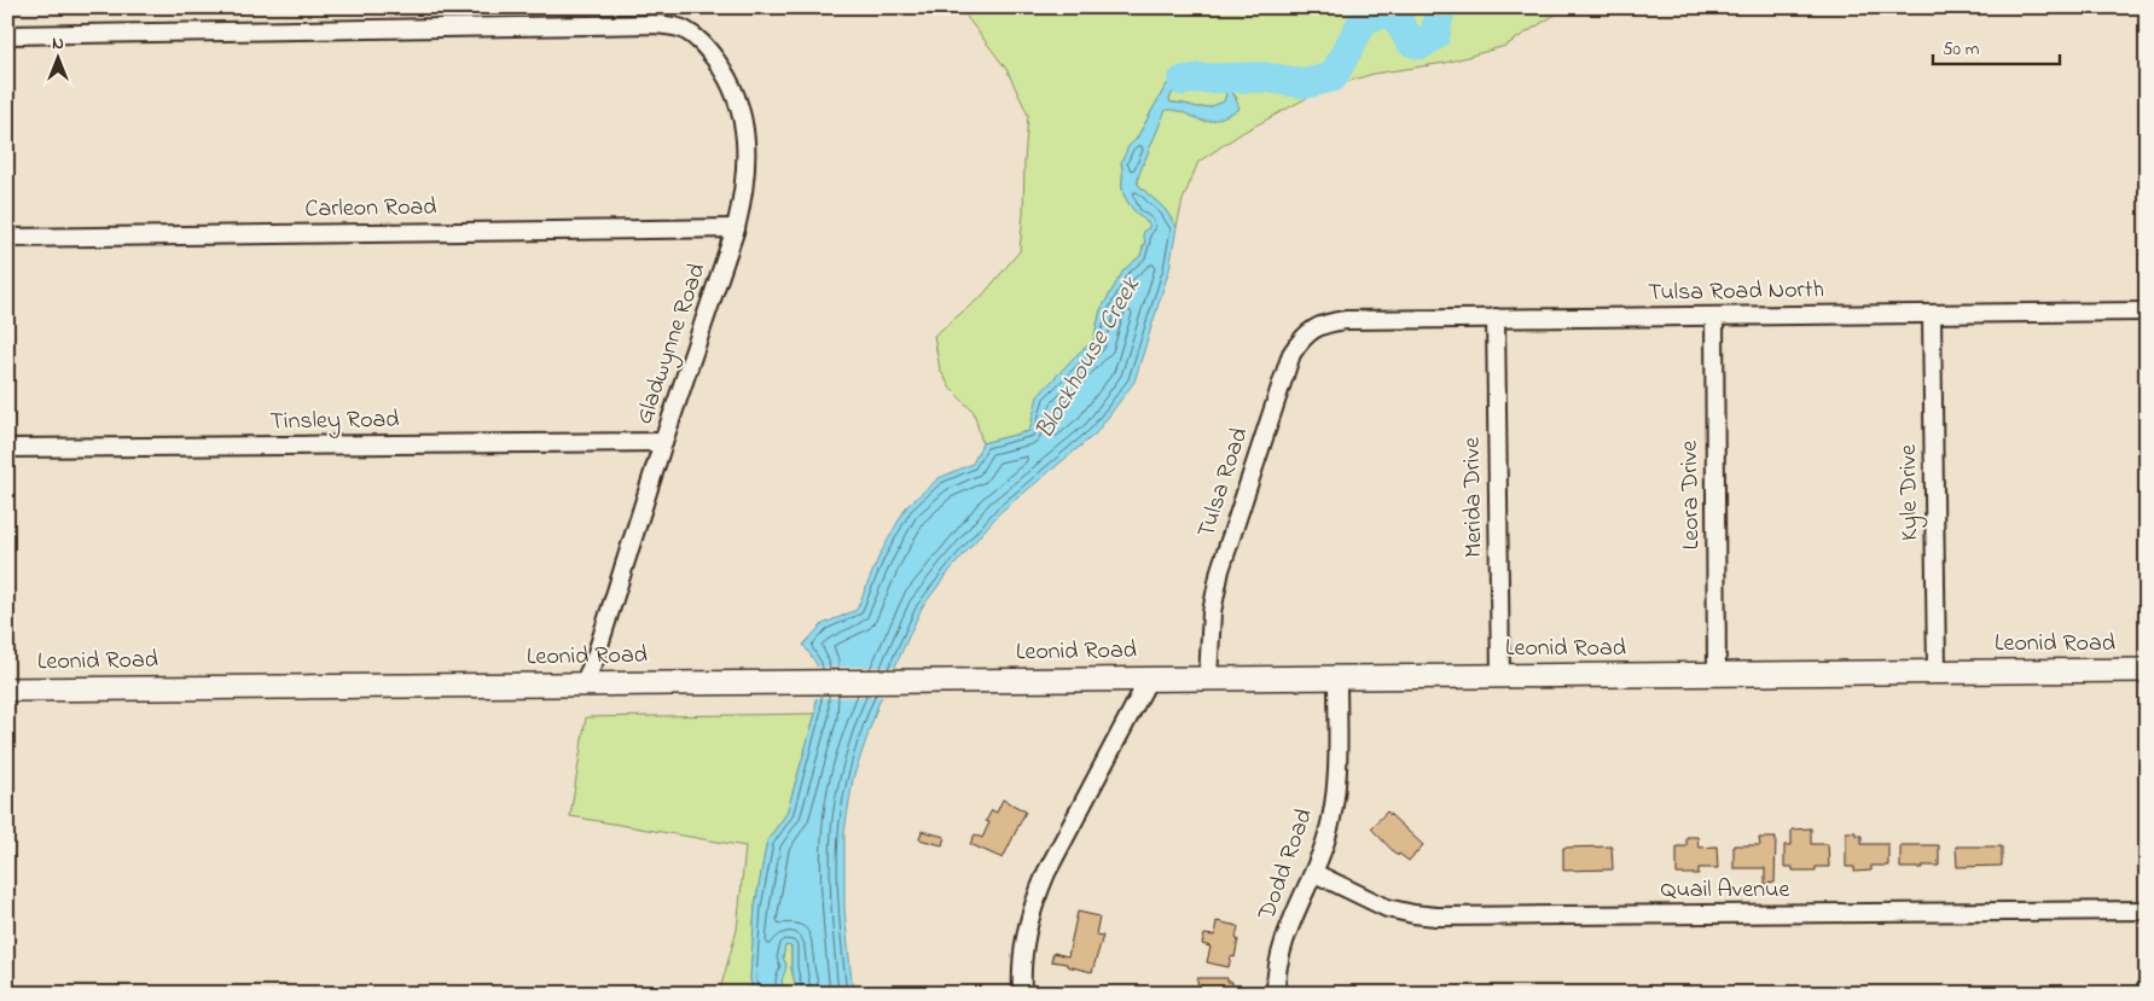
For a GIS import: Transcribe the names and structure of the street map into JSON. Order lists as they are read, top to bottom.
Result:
{
  "streets": {
    "street": [
      "Carleon Road",
      "Tulsa Road North",
      "Gladwynne Road",
      "Tinsley Road",
      "Tulsa Road",
      "Kyle Drive",
      "Leora Drive",
      "Merida Drive",
      "Leonid Road",
      "Dodd Road",
      "Quail Avenue"
    ]
  },
  "crossings": [
    ["Carleon Road", "Gladwynne Road"],
    ["Tulsa Road North", "Tulsa Road"],
    ["Tulsa Road North", "Kyle Drive"],
    ["Tulsa Road North", "Leora Drive"],
    ["Tulsa Road North", "Merida Drive"],
    ["Gladwynne Road", "Tinsley Road"],
    ["Gladwynne Road", "Leonid Road"],
    ["Tulsa Road", "Leonid Road"],
    ["Kyle Drive", "Leonid Road"],
    ["Leora Drive", "Leonid Road"],
    ["Merida Drive", "Leonid Road"],
    ["Leonid Road", "Dodd Road"],
    ["Dodd Road", "Quail Avenue"]
  ],
  "water": ["Blockhouse Creek"],
  "scale_bar": "50 m",
  "north": "top"
}
